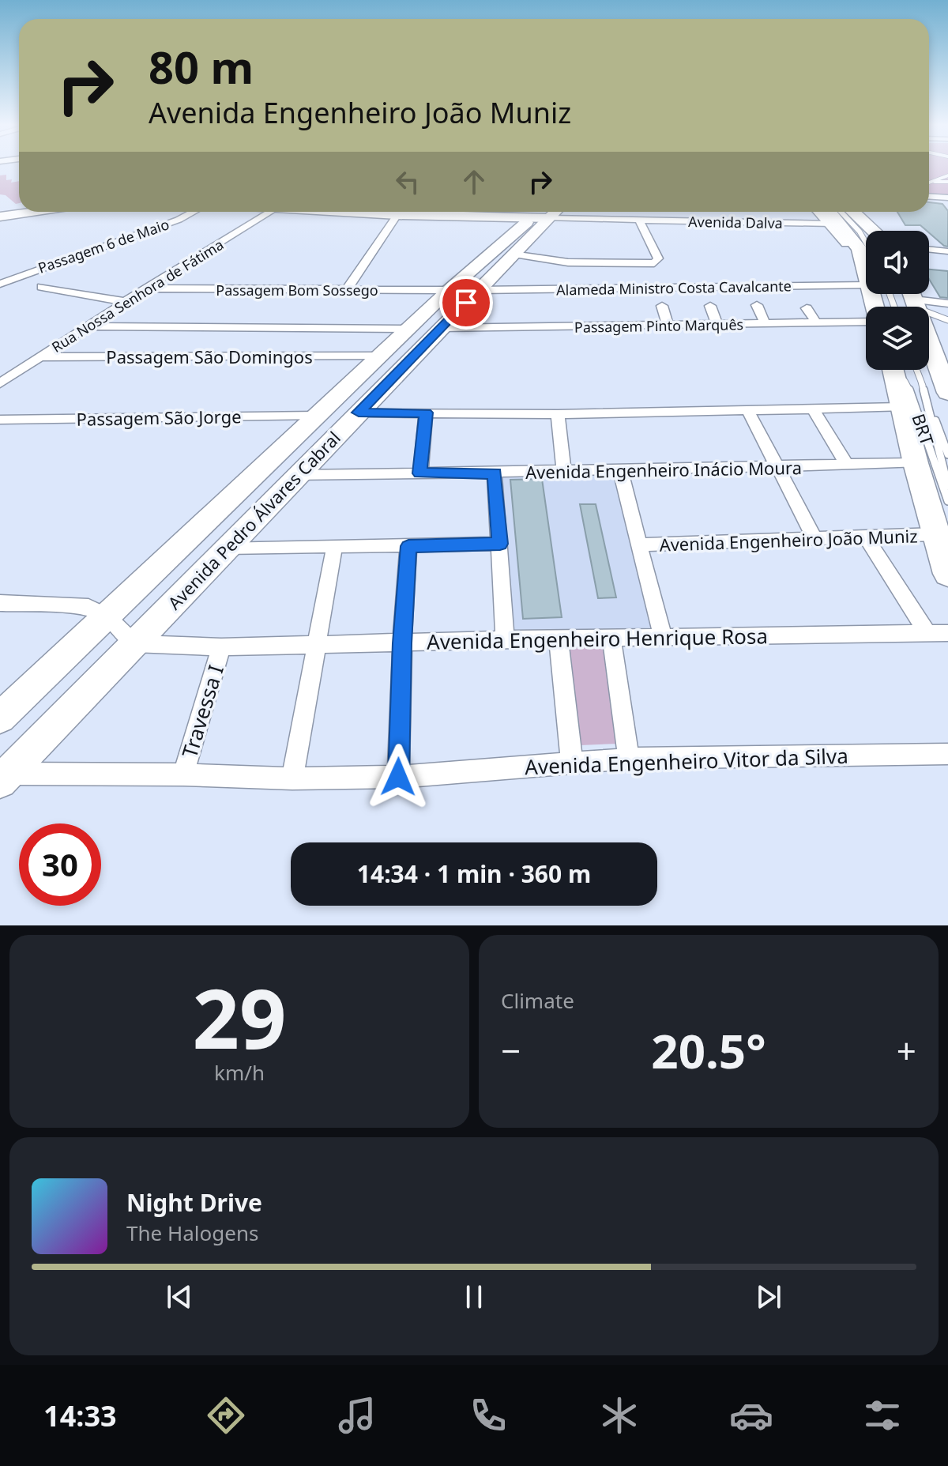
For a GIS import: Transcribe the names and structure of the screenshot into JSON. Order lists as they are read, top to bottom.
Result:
{
  "streets": {
    "main road": ["Avenida Pedro Álvares Cabral"],
    "street": [
      "Avenida Dalva",
      "Passagem 6 de Maio",
      "Alameda Ministro Costa Cavalcante",
      "Passagem Bom Sossego",
      "Rua Nossa Senhora de Fátima",
      "Passagem Pinto Marquês",
      "Passagem São Domingos",
      "Passagem São Jorge",
      "Avenida Engenheiro Inácio Moura",
      "Avenida Engenheiro João Muniz",
      "Avenida Engenheiro Henrique Rosa",
      "Travessa I",
      "Avenida Engenheiro Vitor da Silva"
    ],
    "lane": ["BRT"]
  },
  "crossings": [
    ["Avenida Dalva", "Avenida Pedro Álvares Cabral"],
    ["Alameda Ministro Costa Cavalcante", "Avenida Pedro Álvares Cabral"],
    ["Passagem Bom Sossego", "Rua Nossa Senhora de Fátima"],
    ["Passagem Bom Sossego", "Avenida Pedro Álvares Cabral"],
    ["Rua Nossa Senhora de Fátima", "Passagem São Domingos"],
    ["Passagem Pinto Marquês", "Avenida Pedro Álvares Cabral"],
    ["Passagem São Domingos", "Avenida Pedro Álvares Cabral"],
    ["Passagem São Jorge", "Avenida Pedro Álvares Cabral"],
    ["Avenida Engenheiro Inácio Moura", "Avenida Pedro Álvares Cabral"],
    ["Avenida Pedro Álvares Cabral", "Avenida Engenheiro Henrique Rosa"],
    ["Avenida Pedro Álvares Cabral", "Avenida Engenheiro Vitor da Silva"],
    ["Avenida Engenheiro Henrique Rosa", "Travessa I"],
    ["Travessa I", "Avenida Engenheiro Vitor da Silva"]
  ],
  "page": {
    "turn": ["80 m", "Avenida Engenheiro João Muniz"],
    "limit": "30",
    "trip": "14:34 · 1 min · 360 m",
    "tile": [
      ["29", "km/h"],
      "Climate"
    ],
    "heat": ["−", "20.5°", "+"],
    "song": ["Night Drive", "The Halogens"],
    "tabs": "14:33"
  }
}
